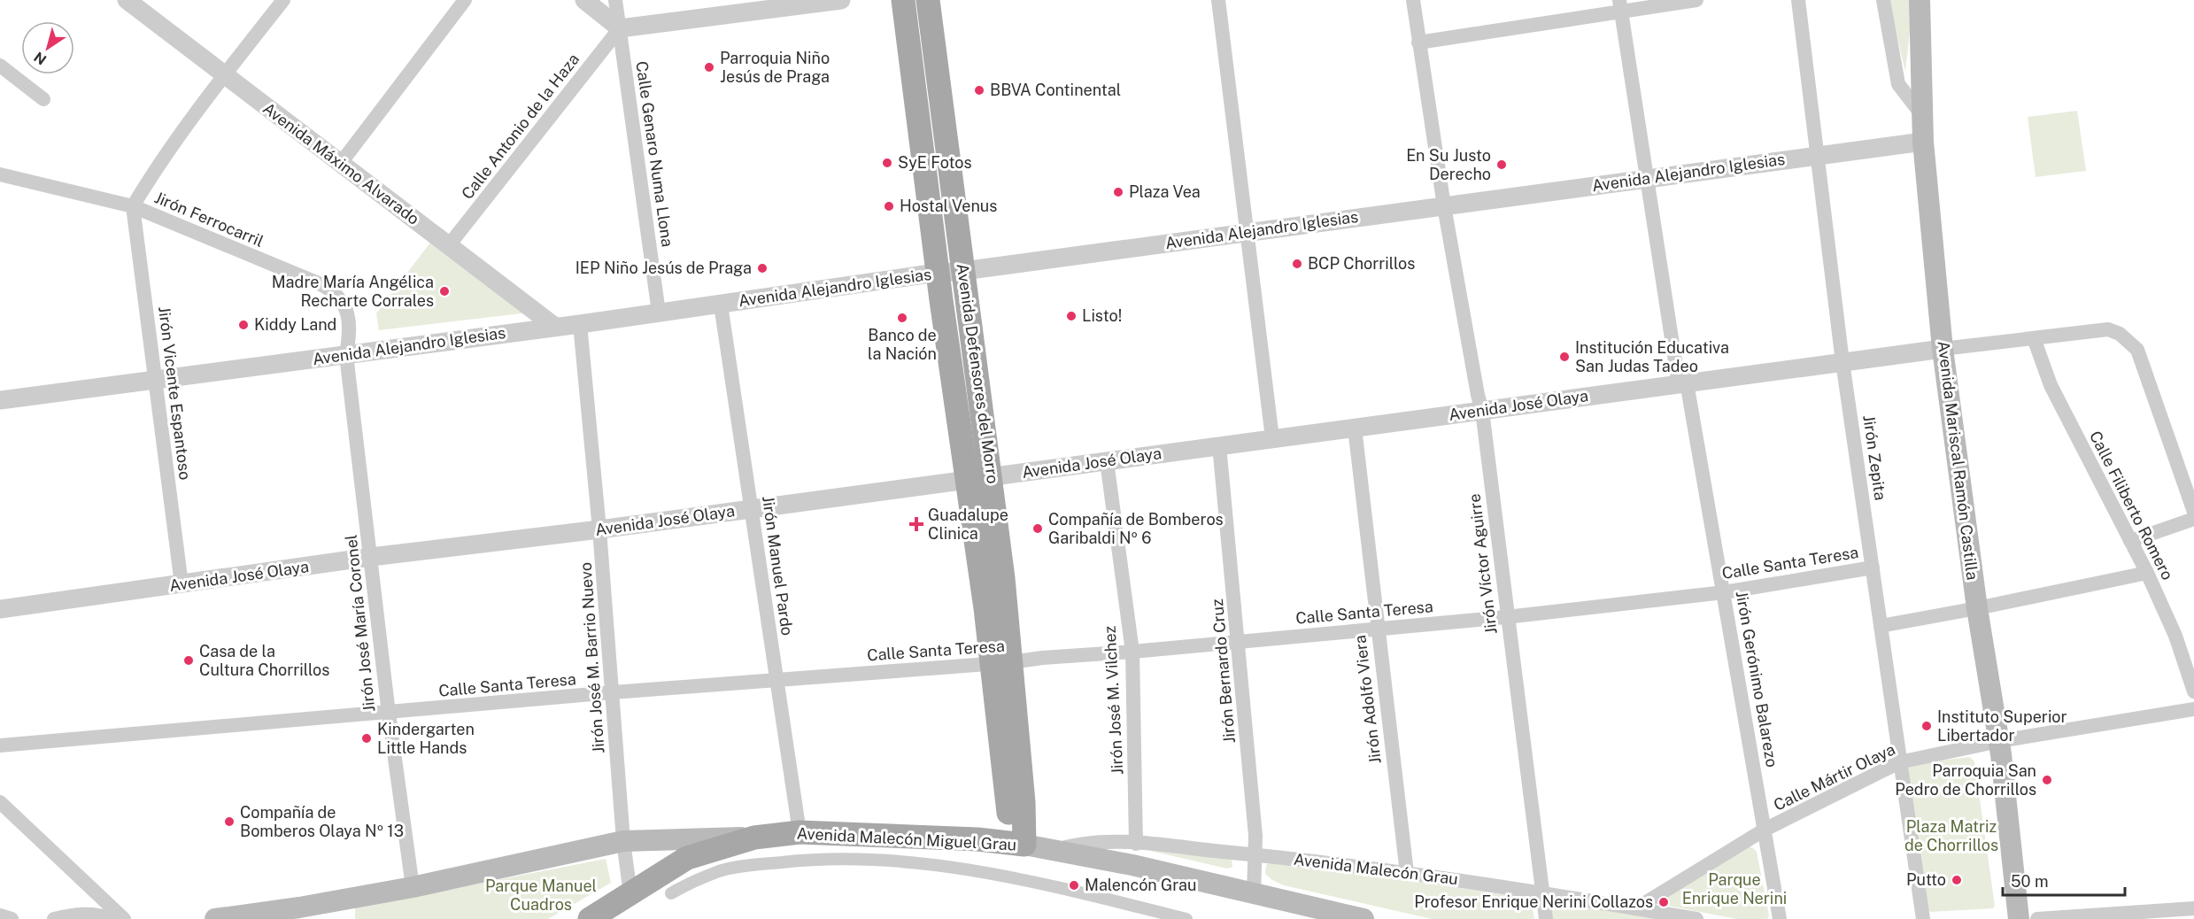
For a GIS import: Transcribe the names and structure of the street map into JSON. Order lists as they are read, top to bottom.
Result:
{
  "streets": {
    "main road": ["Avenida Defensores del Morro", "Avenida Mariscal Ramón Castilla", "Avenida Malecón Miguel Grau"],
    "street": [
      "Calle Antonio de la Haza",
      "Calle Genaro Numa Llona",
      "Avenida Máximo Alvarado",
      "Avenida Alejandro Iglesias",
      "Jirón Ferrocarril",
      "Jirón Vicente Espantoso",
      "Avenida José Olaya",
      "Jirón Zepita",
      "Calle Filiberto Romero",
      "Calle Santa Teresa",
      "Jirón Víctor Aguirre",
      "Jirón Manuel Pardo",
      "Jirón José María Coronel",
      "Jirón José M. Barrio Nuevo",
      "Jirón Bernardo Cruz",
      "Jirón Gerónimo Balarezo",
      "Jirón Adolfo Viera",
      "Jirón José M. Vilchez",
      "Calle Mártir Olaya",
      "Avenida Malecón Grau"
    ]
  },
  "crossings": [
    ["Calle Antonio de la Haza", "Calle Genaro Numa Llona"],
    ["Calle Antonio de la Haza", "Avenida Máximo Alvarado"],
    ["Calle Genaro Numa Llona", "Avenida Alejandro Iglesias"],
    ["Avenida Máximo Alvarado", "Avenida Alejandro Iglesias"],
    ["Avenida Alejandro Iglesias", "Jirón Ferrocarril"],
    ["Avenida Alejandro Iglesias", "Avenida Defensores del Morro"],
    ["Avenida Alejandro Iglesias", "Jirón Vicente Espantoso"],
    ["Avenida Alejandro Iglesias", "Jirón Zepita"],
    ["Avenida Alejandro Iglesias", "Avenida Mariscal Ramón Castilla"],
    ["Avenida Alejandro Iglesias", "Jirón Víctor Aguirre"],
    ["Avenida Alejandro Iglesias", "Jirón Manuel Pardo"],
    ["Avenida Alejandro Iglesias", "Jirón José María Coronel"],
    ["Avenida Alejandro Iglesias", "Jirón José M. Barrio Nuevo"],
    ["Avenida Alejandro Iglesias", "Jirón Gerónimo Balarezo"],
    ["Jirón Ferrocarril", "Jirón Vicente Espantoso"],
    ["Jirón Ferrocarril", "Jirón José María Coronel"],
    ["Avenida Defensores del Morro", "Avenida José Olaya"],
    ["Avenida Defensores del Morro", "Calle Santa Teresa"],
    ["Avenida Defensores del Morro", "Avenida Malecón Miguel Grau"],
    ["Jirón Vicente Espantoso", "Avenida José Olaya"],
    ["Avenida José Olaya", "Jirón Zepita"],
    ["Avenida José Olaya", "Avenida Mariscal Ramón Castilla"],
    ["Avenida José Olaya", "Calle Filiberto Romero"],
    ["Avenida José Olaya", "Jirón Víctor Aguirre"],
    ["Avenida José Olaya", "Jirón Manuel Pardo"],
    ["Avenida José Olaya", "Jirón José María Coronel"],
    ["Avenida José Olaya", "Jirón José M. Barrio Nuevo"],
    ["Avenida José Olaya", "Jirón Bernardo Cruz"],
    ["Avenida José Olaya", "Jirón Gerónimo Balarezo"],
    ["Avenida José Olaya", "Jirón Adolfo Viera"],
    ["Avenida José Olaya", "Jirón José M. Vilchez"],
    ["Jirón Zepita", "Calle Santa Teresa"],
    ["Jirón Zepita", "Calle Mártir Olaya"],
    ["Avenida Mariscal Ramón Castilla", "Calle Mártir Olaya"],
    ["Calle Santa Teresa", "Jirón Víctor Aguirre"],
    ["Calle Santa Teresa", "Jirón Manuel Pardo"],
    ["Calle Santa Teresa", "Jirón José María Coronel"],
    ["Calle Santa Teresa", "Jirón José M. Barrio Nuevo"],
    ["Calle Santa Teresa", "Jirón Bernardo Cruz"],
    ["Calle Santa Teresa", "Jirón Gerónimo Balarezo"],
    ["Calle Santa Teresa", "Jirón Adolfo Viera"],
    ["Calle Santa Teresa", "Jirón José M. Vilchez"],
    ["Jirón Víctor Aguirre", "Avenida Malecón Grau"],
    ["Jirón Manuel Pardo", "Avenida Malecón Miguel Grau"],
    ["Jirón José M. Barrio Nuevo", "Avenida Malecón Miguel Grau"],
    ["Jirón Bernardo Cruz", "Avenida Malecón Miguel Grau"],
    ["Jirón Bernardo Cruz", "Avenida Malecón Grau"],
    ["Jirón Gerónimo Balarezo", "Calle Mártir Olaya"],
    ["Jirón Adolfo Viera", "Avenida Malecón Grau"],
    ["Jirón José M. Vilchez", "Avenida Malecón Grau"],
    ["Calle Mártir Olaya", "Avenida Malecón Grau"],
    ["Avenida Malecón Miguel Grau", "Avenida Malecón Grau"]
  ],
  "parks": ["Plaza Matriz de Chorrillos", "Parque Enrique Nerini", "Parque Manuel Cuadros"],
  "places": {
    "other": [
      "Parroquia Niño Jesús de Praga",
      "BBVA Continental",
      "SyE Fotos",
      "En Su Justo Derecho",
      "Plaza Vea",
      "Hostal Venus",
      "BCP Chorrillos",
      "IEP Niño Jesús de Praga",
      "Madre María Angélica Recharte Corrales",
      "Listo!",
      "Banco de la Nación",
      "Kiddy Land",
      "Institución Educativa San Judas Tadeo",
      "Compañía de Bomberos Garibaldi Nº 6",
      "Casa de la Cultura Chorrillos",
      "Instituto Superior Libertador",
      "Kindergarten Little Hands",
      "Parroquia San Pedro de Chorrillos",
      "Compañía de Bomberos Olaya Nº 13",
      "Putto",
      "Malencón Grau",
      "Profesor Enrique Nerini Collazos"
    ],
    "health": ["Guadalupe Clinica"]
  },
  "scale_bar": "50 m",
  "north": "bottom left"
}
